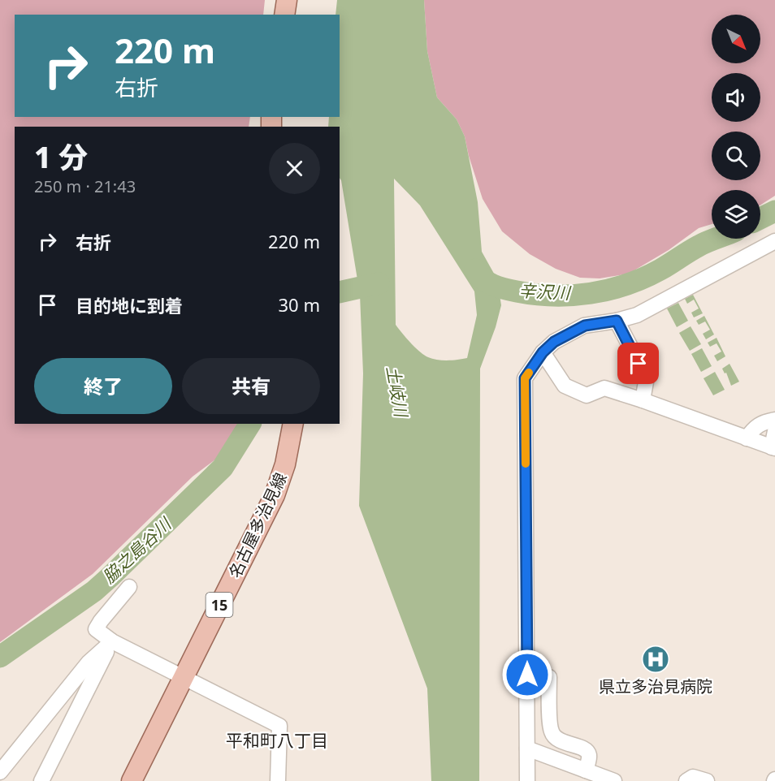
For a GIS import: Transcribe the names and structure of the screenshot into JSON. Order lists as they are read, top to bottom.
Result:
{
  "streets": {
    "main road": ["名古屋多治見線", "15"]
  },
  "districts": ["平和町八丁目"],
  "water": ["辛沢川", "土岐川", "脇之島谷川"],
  "places": {
    "hospital": ["県立多治見病院"]
  },
  "north": "bottom right",
  "page": {
    "turn": ["220 m", "右折"],
    "heading": ["1 分", "250 m · 21:43"],
    "list": [
      {
        "name": "右折",
        "value": "220 m"
      },
      {
        "name": "目的地に到着",
        "value": "30 m"
      }
    ],
    "buttons": ["終了", "共有"]
  }
}
